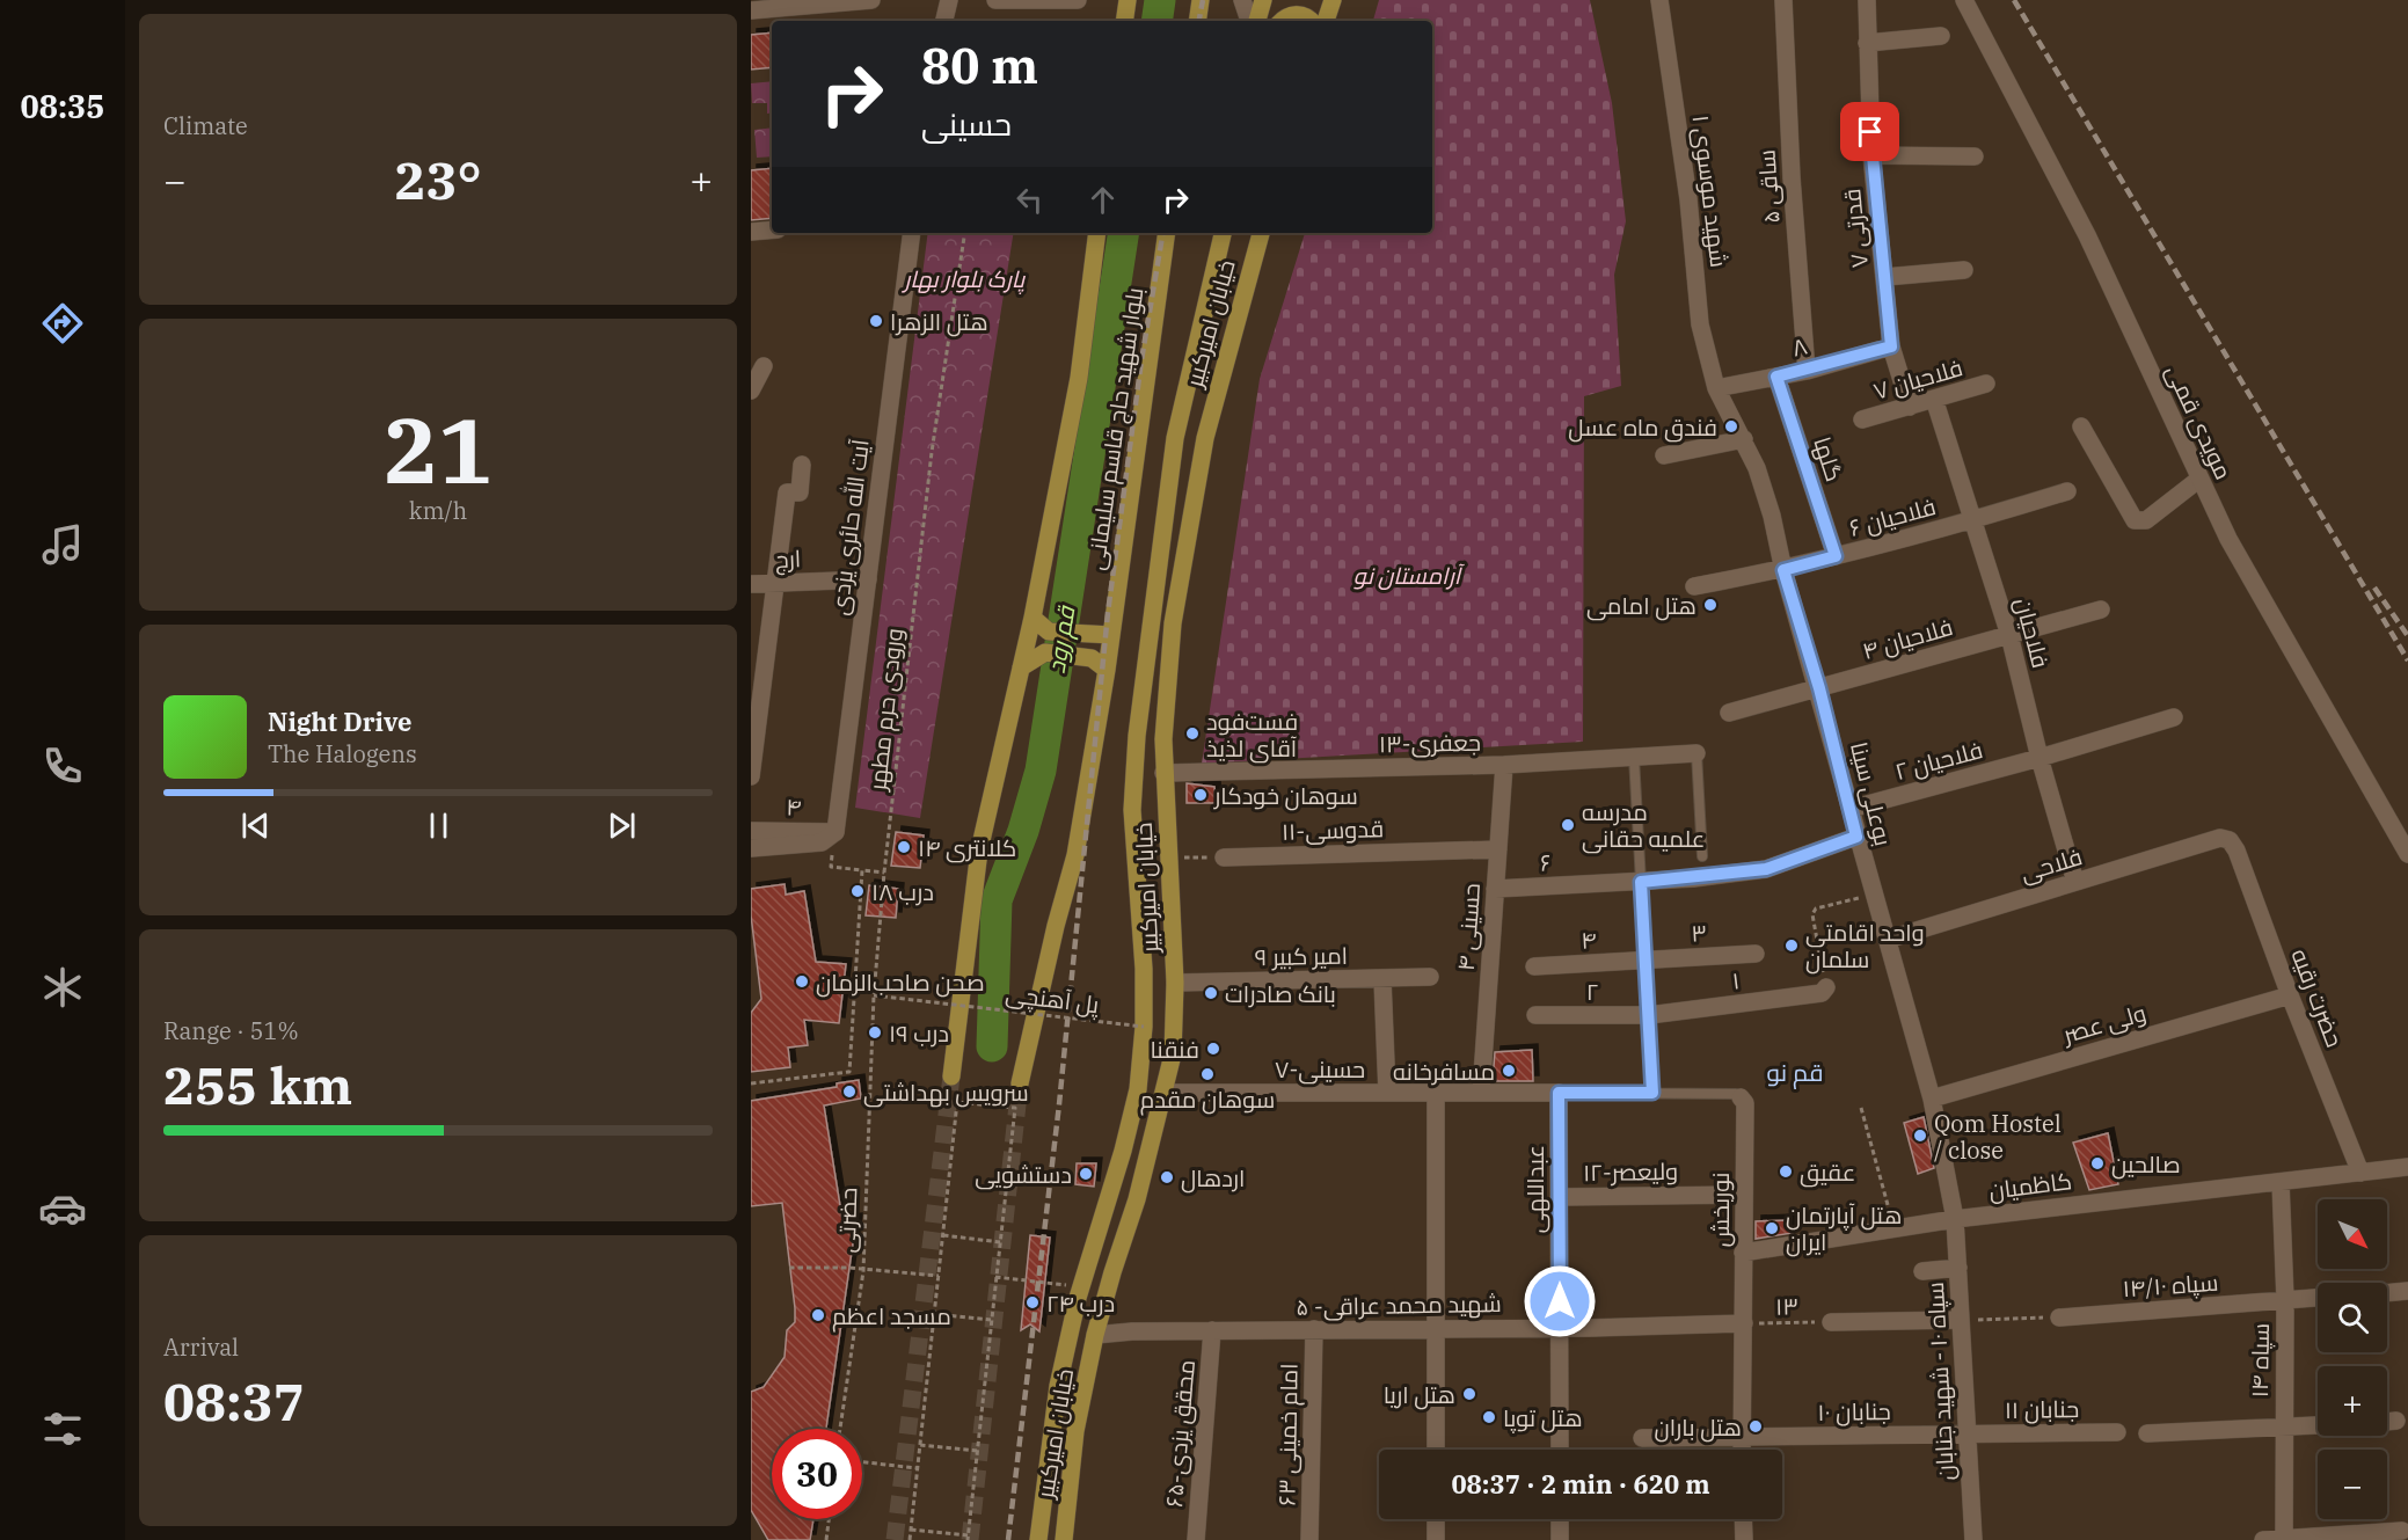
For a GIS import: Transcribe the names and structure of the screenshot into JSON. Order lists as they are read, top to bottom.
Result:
{
  "streets": {
    "main road": ["خیابان امیرکبیر", "بلوار شهید حاج قاسم سلیمانی"],
    "street": [
      "ساقی ۵",
      "شهید موسوی ۱",
      "قدرتی ۷",
      "۸",
      "فلاحیان ۷",
      "مویدی قمی",
      "گلها",
      "فلاحیان ۶",
      "آیت الله‌ حائری‌ یزدی",
      "ارج",
      "فلاحیان",
      "فلاحیان ۴",
      "جعفری-۱۳",
      "فلاحیان ۲",
      "بوعلی سینا",
      "۴",
      "قدوسی-۱۱",
      "۶",
      "فلاحی",
      "حسینی ۴",
      "۳",
      "امیر کبیر ۹",
      "۱",
      "۲",
      "حضرت رقیه",
      "ولی عصر",
      "حسینی-۷",
      "ولیعصر-۱۲",
      "کاظمیان",
      "عبداللهی",
      "نوربخش",
      "سپاه ۱۴/۱۰",
      "شهید محمد عراقی- ۵",
      "سپاه ۱۴",
      "سپاه ۱۰ - شهید جنابان",
      "جنابان ۱۱",
      "جنابان ۱۰",
      "محقق یزدی-۶۵",
      "امام خمینی ۶۳"
    ],
    "path": [
      "ورودی حرم مطهر",
      "پل آهنچی",
      "حضرتی",
      "۱۳"
    ]
  },
  "crossings": [
    ["ساقی ۵", "۸"],
    ["شهید موسوی ۱", "۸"],
    ["شهید موسوی ۱", "بوعلی سینا"],
    ["قدرتی ۷", "۸"],
    ["قدرتی ۷", "فلاحیان ۷"],
    ["خیابان امیرکبیر", "جعفری-۱۳"],
    ["خیابان امیرکبیر", "امیر کبیر ۹"],
    ["خیابان امیرکبیر", "پل آهنچی"],
    ["خیابان امیرکبیر", "حسینی-۷"],
    ["خیابان امیرکبیر", "شهید محمد عراقی- ۵"],
    ["۸", "گلها"],
    ["۸", "بوعلی سینا"],
    ["فلاحیان ۷", "فلاحیان"],
    ["گلها", "فلاحیان ۶"],
    ["فلاحیان ۶", "فلاحیان"],
    ["فلاحیان ۶", "بوعلی سینا"],
    ["آیت الله‌ حائری‌ یزدی", "ارج"],
    ["آیت الله‌ حائری‌ یزدی", "۴"],
    ["فلاحیان", "فلاحیان ۴"],
    ["فلاحیان", "فلاحیان ۲"],
    ["فلاحیان", "فلاحی"],
    ["فلاحیان ۴", "بوعلی سینا"],
    ["ورودی حرم مطهر", "پل آهنچی"],
    ["ورودی حرم مطهر", "حضرتی"],
    ["جعفری-۱۳", "حسینی ۴"],
    ["فلاحیان ۲", "بوعلی سینا"],
    ["بوعلی سینا", "۶"],
    ["بوعلی سینا", "فلاحی"],
    ["بوعلی سینا", "ولی عصر"],
    ["بوعلی سینا", "کاظمیان"],
    ["بوعلی سینا", "سپاه ۱۰ - شهید جنابان"],
    ["۴", "۳"],
    ["قدوسی-۱۱", "حسینی ۴"],
    ["۶", "حسینی ۴"],
    ["فلاحی", "حضرت رقیه"],
    ["حسینی ۴", "حسینی-۷"],
    ["۱", "۲"],
    ["حضرت رقیه", "ولی عصر"],
    ["حضرت رقیه", "کاظمیان"],
    ["پل آهنچی", "حضرتی"],
    ["حسینی-۷", "عبداللهی"],
    ["ولیعصر-۱۲", "عبداللهی"],
    ["ولیعصر-۱۲", "نوربخش"],
    ["کاظمیان", "نوربخش"],
    ["کاظمیان", "سپاه ۱۴"],
    ["کاظمیان", "سپاه ۱۰ - شهید جنابان"],
    ["عبداللهی", "شهید محمد عراقی- ۵"],
    ["نوربخش", "شهید محمد عراقی- ۵"],
    ["نوربخش", "۱۳"],
    ["نوربخش", "جنابان ۱۰"],
    ["سپاه ۱۴/۱۰", "سپاه ۱۴"],
    ["شهید محمد عراقی- ۵", "۱۳"],
    ["شهید محمد عراقی- ۵", "محقق یزدی-۶۵"],
    ["شهید محمد عراقی- ۵", "امام خمینی ۶۳"],
    ["سپاه ۱۰ - شهید جنابان", "جنابان ۱۱"],
    ["سپاه ۱۰ - شهید جنابان", "جنابان ۱۰"],
    ["جنابان ۱۱", "جنابان ۱۰"]
  ],
  "districts": ["قم نو"],
  "water": ["قم رود"],
  "parks": ["پارک بلوار بهار", "آرامستان نو"],
  "places": [
    "هتل الزهرا",
    "فندق ماه عسل",
    "هتل امامی",
    "فست‌فود آقای لذیذ",
    "سوهان خودکار",
    "مدرسه علمیه حقانی",
    "کلانتری ۱۴",
    "درب ۱۸",
    "واحد اقامتی سلمان",
    "صحن صاحب‌الزمان",
    "بانک صادرات",
    "درب ۱۹",
    "فنقنا",
    "مسافرخانه",
    "سوهان مقدم",
    "سرویس بهداشتی",
    "Qom Hostel / close",
    "صالحین",
    "عقیق",
    "دستشویی",
    "اردهال",
    "هتل آپارتمان ایران",
    "درب ۲۴",
    "مسجد اعظم",
    "هتل اریا",
    "هتل توپا",
    "هتل باران"
  ],
  "north": "bottom right",
  "page": {
    "tabs": "08:35",
    "tile": [
      "Climate",
      ["21", "km/h"],
      ["Range · 51%", "255 km"],
      ["Arrival", "08:37"]
    ],
    "turn": ["80 m", "حسینی"],
    "heat": ["−", "23°", "+"],
    "song": ["Night Drive", "The Halogens"],
    "map_buttons": ["+", "−"],
    "limit": "30",
    "trip": "08:37 · 2 min · 620 m"
  }
}
